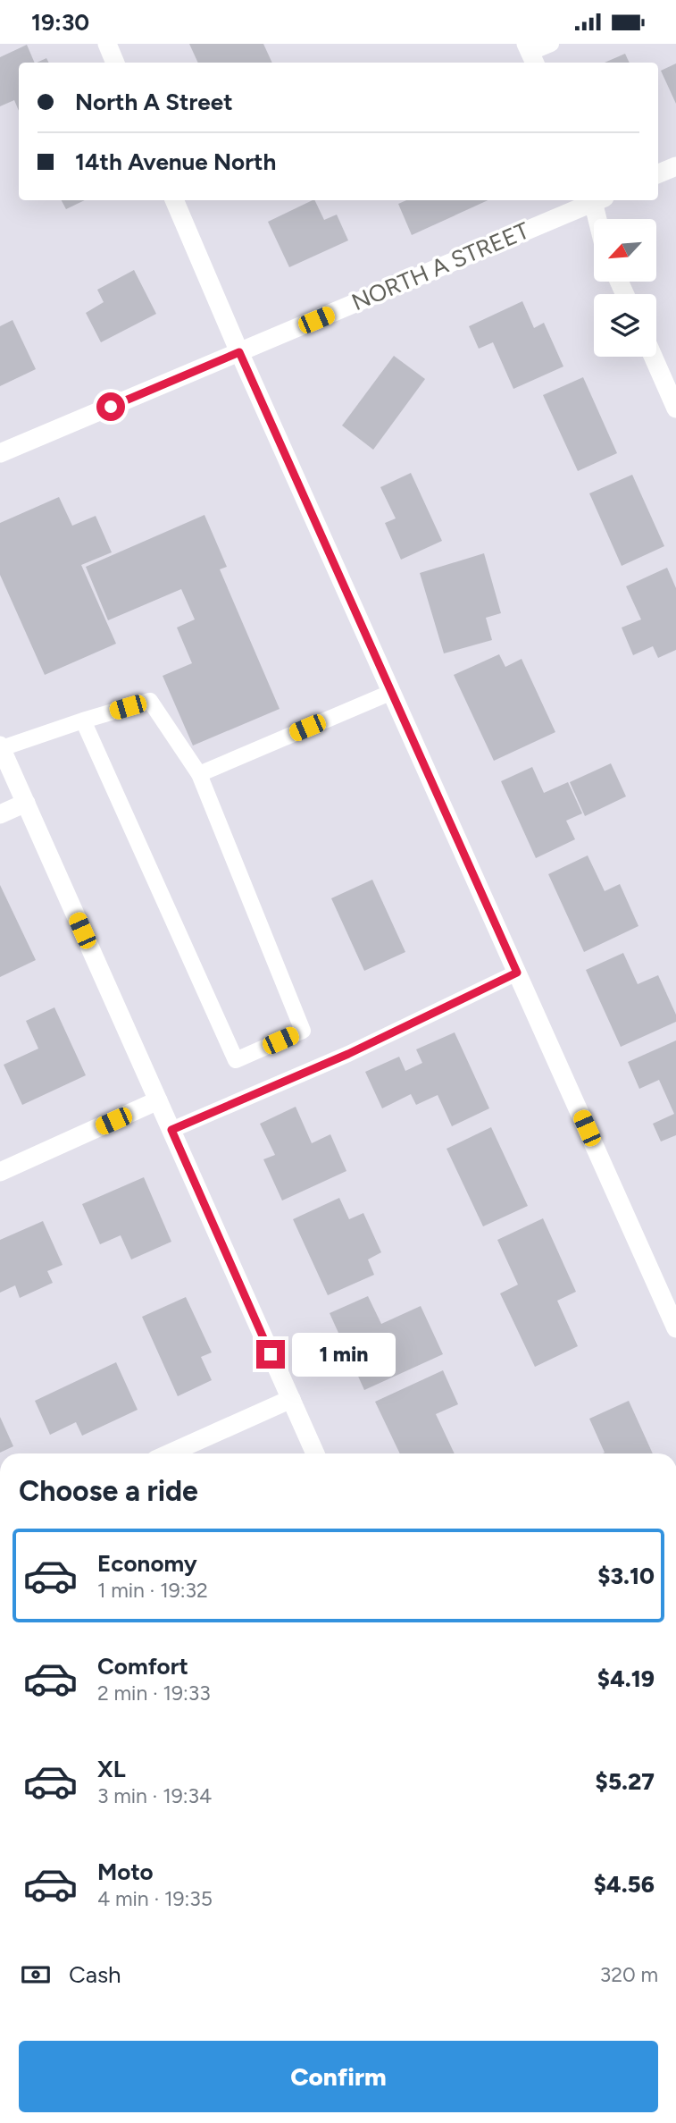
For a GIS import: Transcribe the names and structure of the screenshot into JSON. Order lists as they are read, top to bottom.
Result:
{
  "streets": {
    "street": ["NORTH A STREET"]
  },
  "north": "bottom left",
  "page": {
    "status": "19:30",
    "banner": ["North A Street", "14th Avenue North"],
    "bubble": "1 min",
    "heading": "Choose a ride",
    "list": [
      {
        "name": "Economy",
        "note": "1 min · 19:32",
        "value": "$3.10"
      },
      {
        "name": "Comfort",
        "note": "2 min · 19:33",
        "value": "$4.19"
      },
      {
        "name": "XL",
        "note": "3 min · 19:34",
        "value": "$5.27"
      },
      {
        "name": "Moto",
        "note": "4 min · 19:35",
        "value": "$4.56"
      }
    ],
    "pay": ["Cash", "320 m"],
    "buttons": "Confirm"
  }
}
